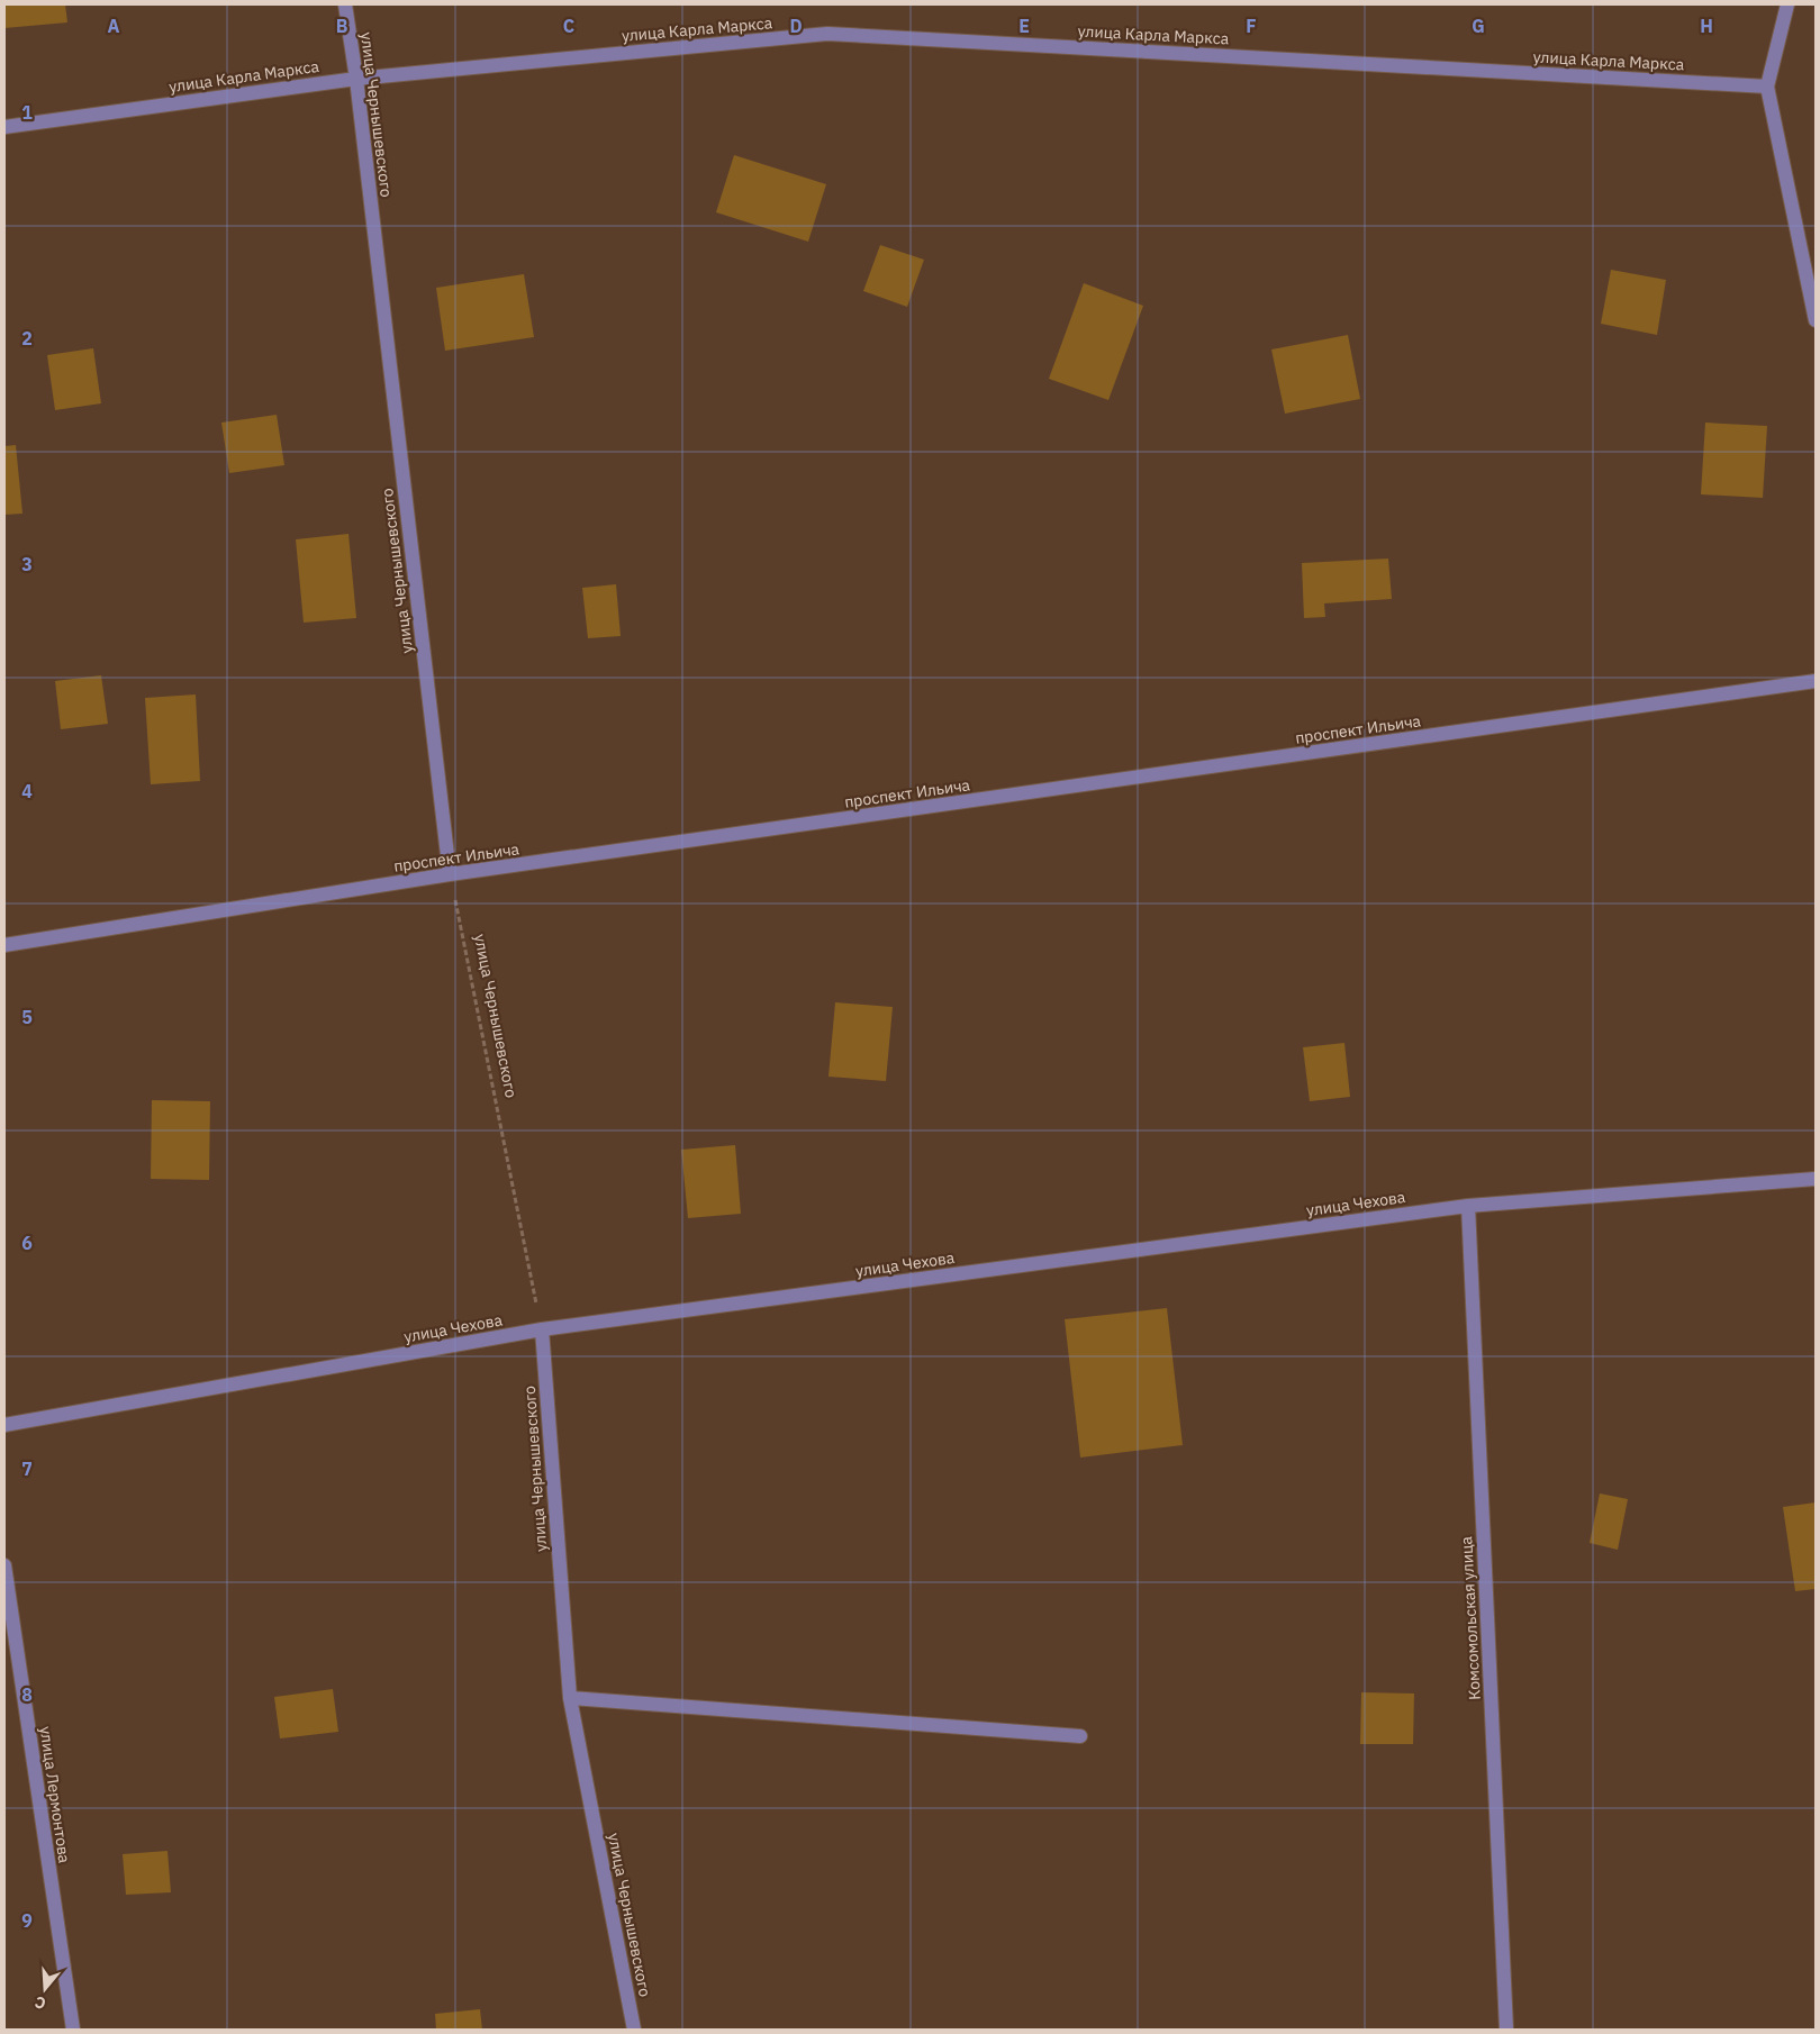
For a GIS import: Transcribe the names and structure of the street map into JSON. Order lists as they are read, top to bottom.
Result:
{
  "streets": {
    "street": [
      "улица Карла Маркса",
      "улица Чернышевского",
      "проспект Ильича",
      "улица Чехова",
      "Комсомольская улица",
      "улица Лермонтова"
    ]
  },
  "crossings": [
    ["улица Карла Маркса", "улица Чернышевского"],
    ["улица Чернышевского", "проспект Ильича"],
    ["улица Чернышевского", "улица Чехова"],
    ["улица Чехова", "Комсомольская улица"]
  ],
  "north": "bottom",
  "grid": {
    "columns": [
      "A",
      "B",
      "C",
      "D",
      "E",
      "F",
      "G",
      "H"
    ],
    "rows": [
      "1",
      "2",
      "3",
      "4",
      "5",
      "6",
      "7",
      "8",
      "9"
    ]
  }
}
